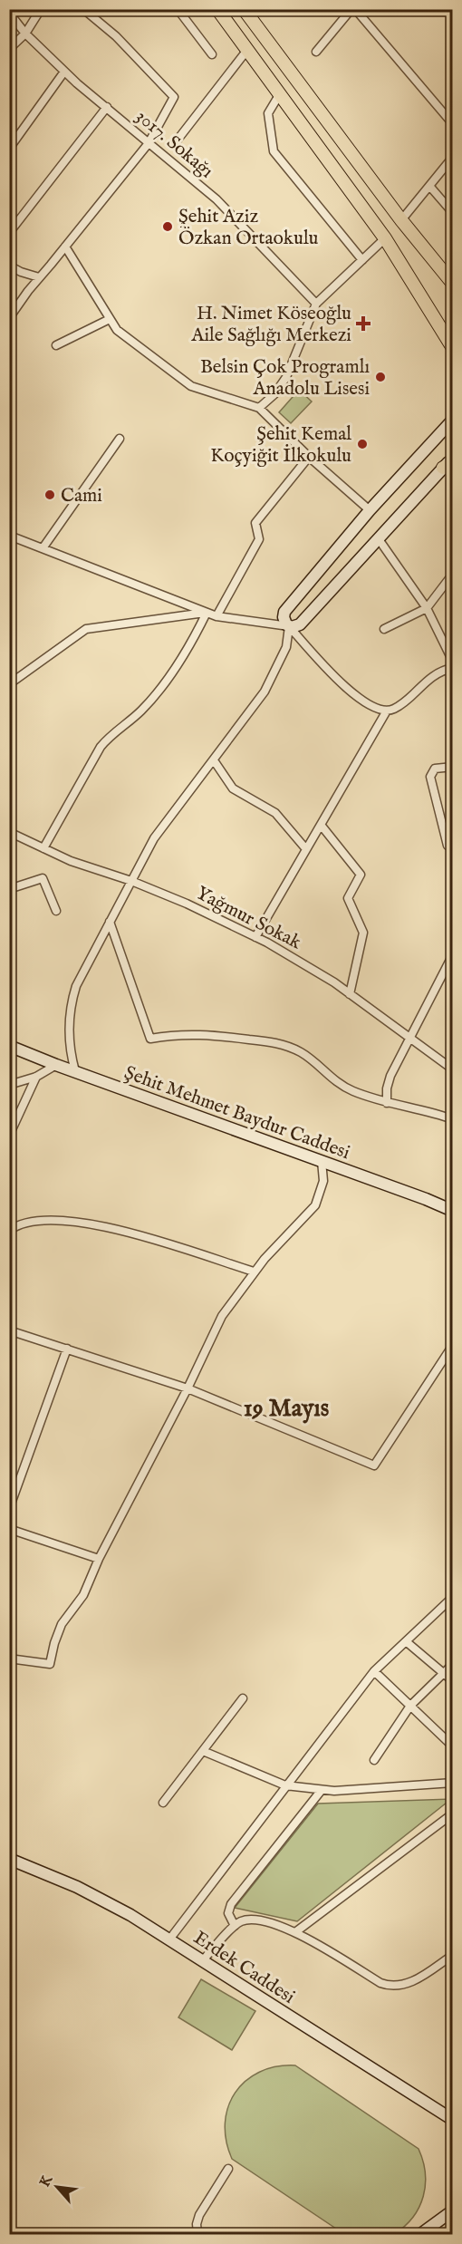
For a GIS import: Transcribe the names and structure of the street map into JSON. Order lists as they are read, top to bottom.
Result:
{
  "streets": {
    "street": [
      "3017. Sokağı",
      "Yağmur Sokak",
      "Şehit Mehmet Baydur Caddesi",
      "Erdek Caddesi"
    ]
  },
  "districts": ["19 Mayıs"],
  "places": {
    "other": [
      "Şehit Aziz Özkan Ortaokulu",
      "Belsin Çok Programlı Anadolu Lisesi",
      "Şehit Kemal Koçyiğit İlkokulu",
      "Cami"
    ],
    "health": ["H. Nimet Köseoğlu Aile Sağlığı Merkezi"]
  },
  "north": "top left"
}
